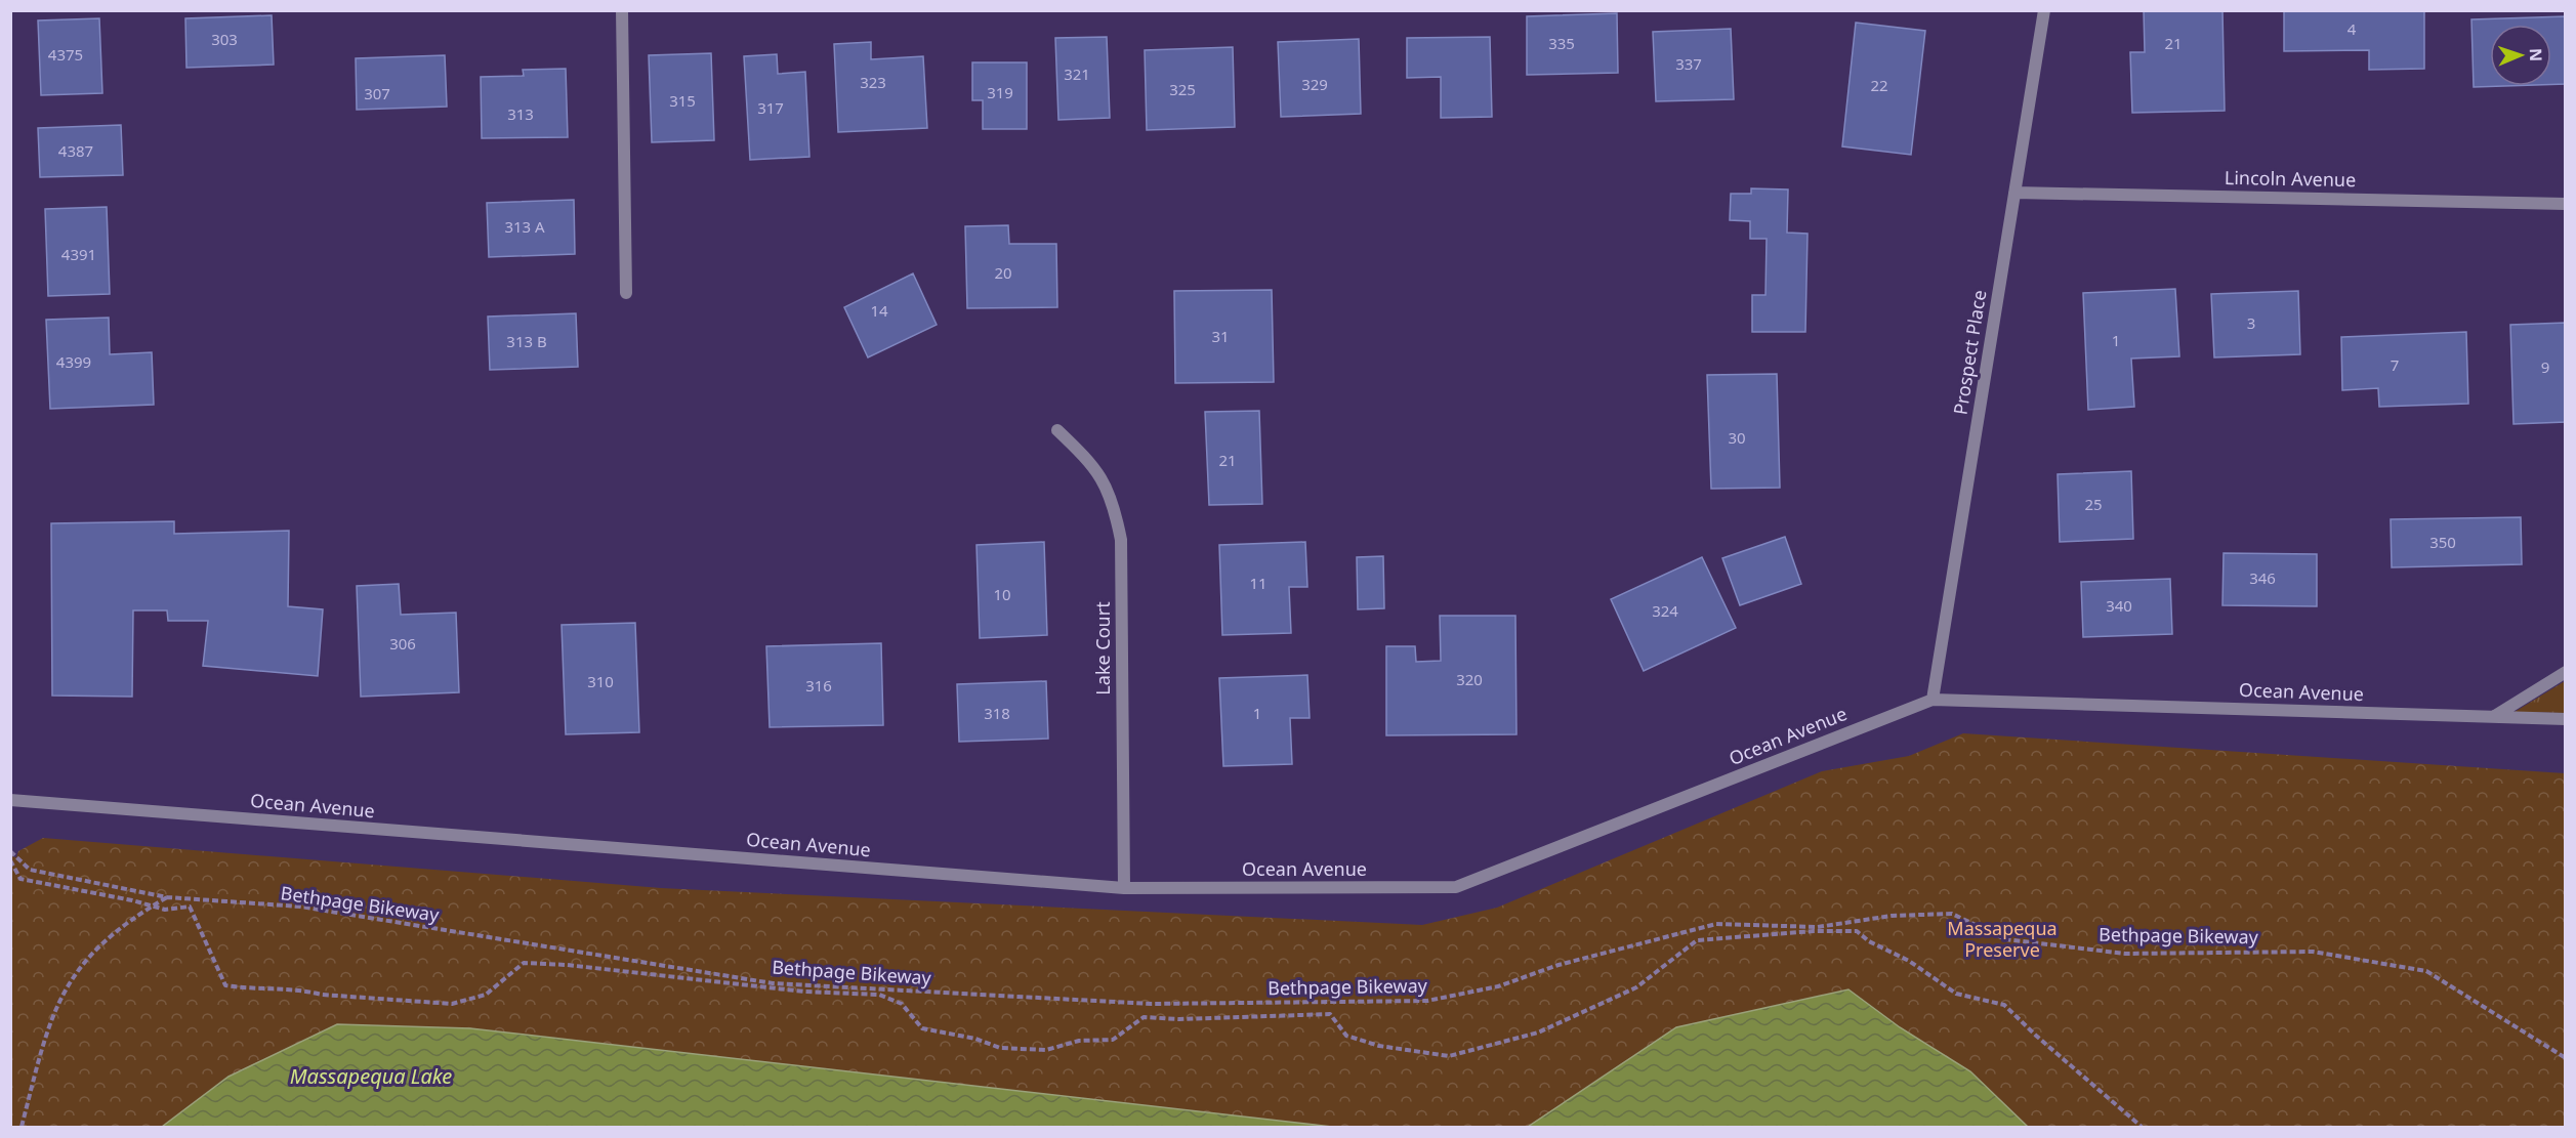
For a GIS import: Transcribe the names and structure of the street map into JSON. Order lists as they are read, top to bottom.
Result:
{
  "streets": {
    "street": [
      "Lincoln Avenue",
      "Prospect Place",
      "Lake Court",
      "Ocean Avenue"
    ],
    "path": ["Bethpage Bikeway"]
  },
  "crossings": [
    ["Lincoln Avenue", "Prospect Place"],
    ["Prospect Place", "Ocean Avenue"],
    ["Lake Court", "Ocean Avenue"]
  ],
  "water": ["Massapequa Lake"],
  "parks": ["Massapequa Preserve"],
  "house_numbers": [
    "4",
    "303",
    "335",
    "21",
    "4375",
    "337",
    "321",
    "323",
    "329",
    "22",
    "325",
    "319",
    "307",
    "315",
    "317",
    "313",
    "4387",
    "313 A",
    "4391",
    "20",
    "14",
    "3",
    "31",
    "1",
    "313 B",
    "4399",
    "7",
    "9",
    "30",
    "21",
    "25",
    "350",
    "346",
    "11",
    "10",
    "340",
    "324",
    "306",
    "320",
    "310",
    "316",
    "318",
    "1"
  ],
  "north": "right"
}
